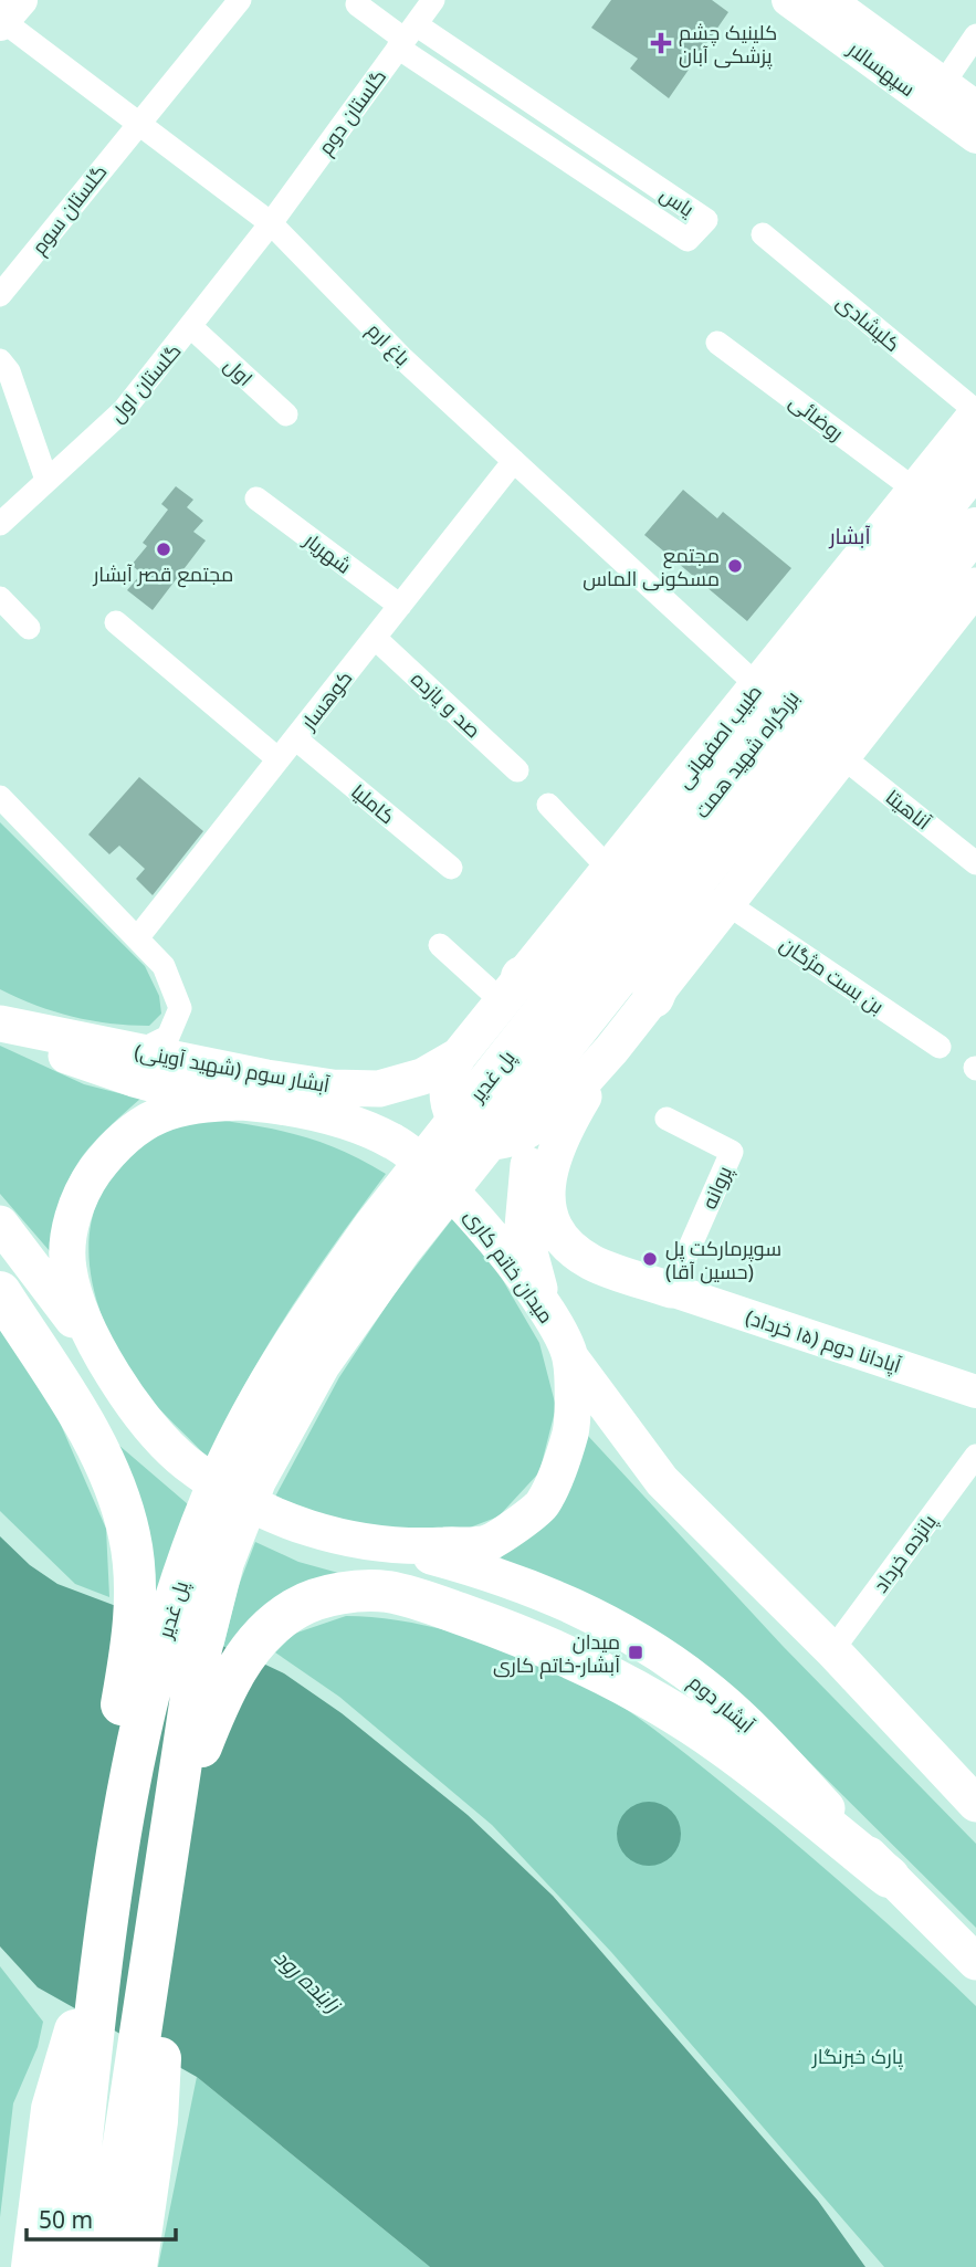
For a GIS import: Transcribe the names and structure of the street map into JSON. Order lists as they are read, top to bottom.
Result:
{
  "streets": {
    "highway": ["بزرگراه شهید همت", "پل غدیر"],
    "main road": [
      "سپهسالار",
      "طبیب اصفهانی",
      "آبشار سوم (شهید آوینی)",
      "میدان خاتم کاری",
      "آپادانا دوم (۱۵ خرداد)",
      "آبشار دوم"
    ],
    "street": [
      "گلستان دوم",
      "یاس",
      "گلستان سوم",
      "کلیشادی",
      "باغ ارم",
      "اول",
      "گلستان اول",
      "روضائی",
      "شهریار",
      "کوهسار",
      "صد و یازده",
      "کاملیا",
      "آناهیتا",
      "بن بست مژگان",
      "پروانه",
      "پانزده خرداد"
    ]
  },
  "crossings": [
    ["گلستان دوم", "یاس"],
    ["گلستان دوم", "باغ ارم"],
    ["گلستان دوم", "گلستان اول"],
    ["گلستان سوم", "باغ ارم"],
    ["کلیشادی", "طبیب اصفهانی"],
    ["باغ ارم", "گلستان اول"],
    ["باغ ارم", "کوهسار"],
    ["باغ ارم", "طبیب اصفهانی"],
    ["باغ ارم", "بزرگراه شهید همت"],
    ["اول", "گلستان اول"],
    ["روضائی", "طبیب اصفهانی"],
    ["شهریار", "کوهسار"],
    ["کوهسار", "صد و یازده"],
    ["کوهسار", "کاملیا"],
    ["طبیب اصفهانی", "بزرگراه شهید همت"],
    ["طبیب اصفهانی", "آبشار سوم (شهید آوینی)"],
    ["بزرگراه شهید همت", "پل غدیر"],
    ["آبشار سوم (شهید آوینی)", "میدان خاتم کاری"],
    ["پروانه", "آپادانا دوم (۱۵ خرداد)"],
    ["میدان خاتم کاری", "آبشار دوم"]
  ],
  "districts": ["آبشار"],
  "water": ["زاینده رود"],
  "parks": ["پارک خبرنگار"],
  "places": {
    "health": ["کلینیک چشم پزشکی آبان"],
    "other": ["مجتمع قصر آبشار", "مجتمع مسکونی الماس", "سوپرمارکت پل (حسین آقا)"],
    "transit": ["میدان آبشار-خاتم کاری"]
  },
  "scale_bar": "50 m"
}
